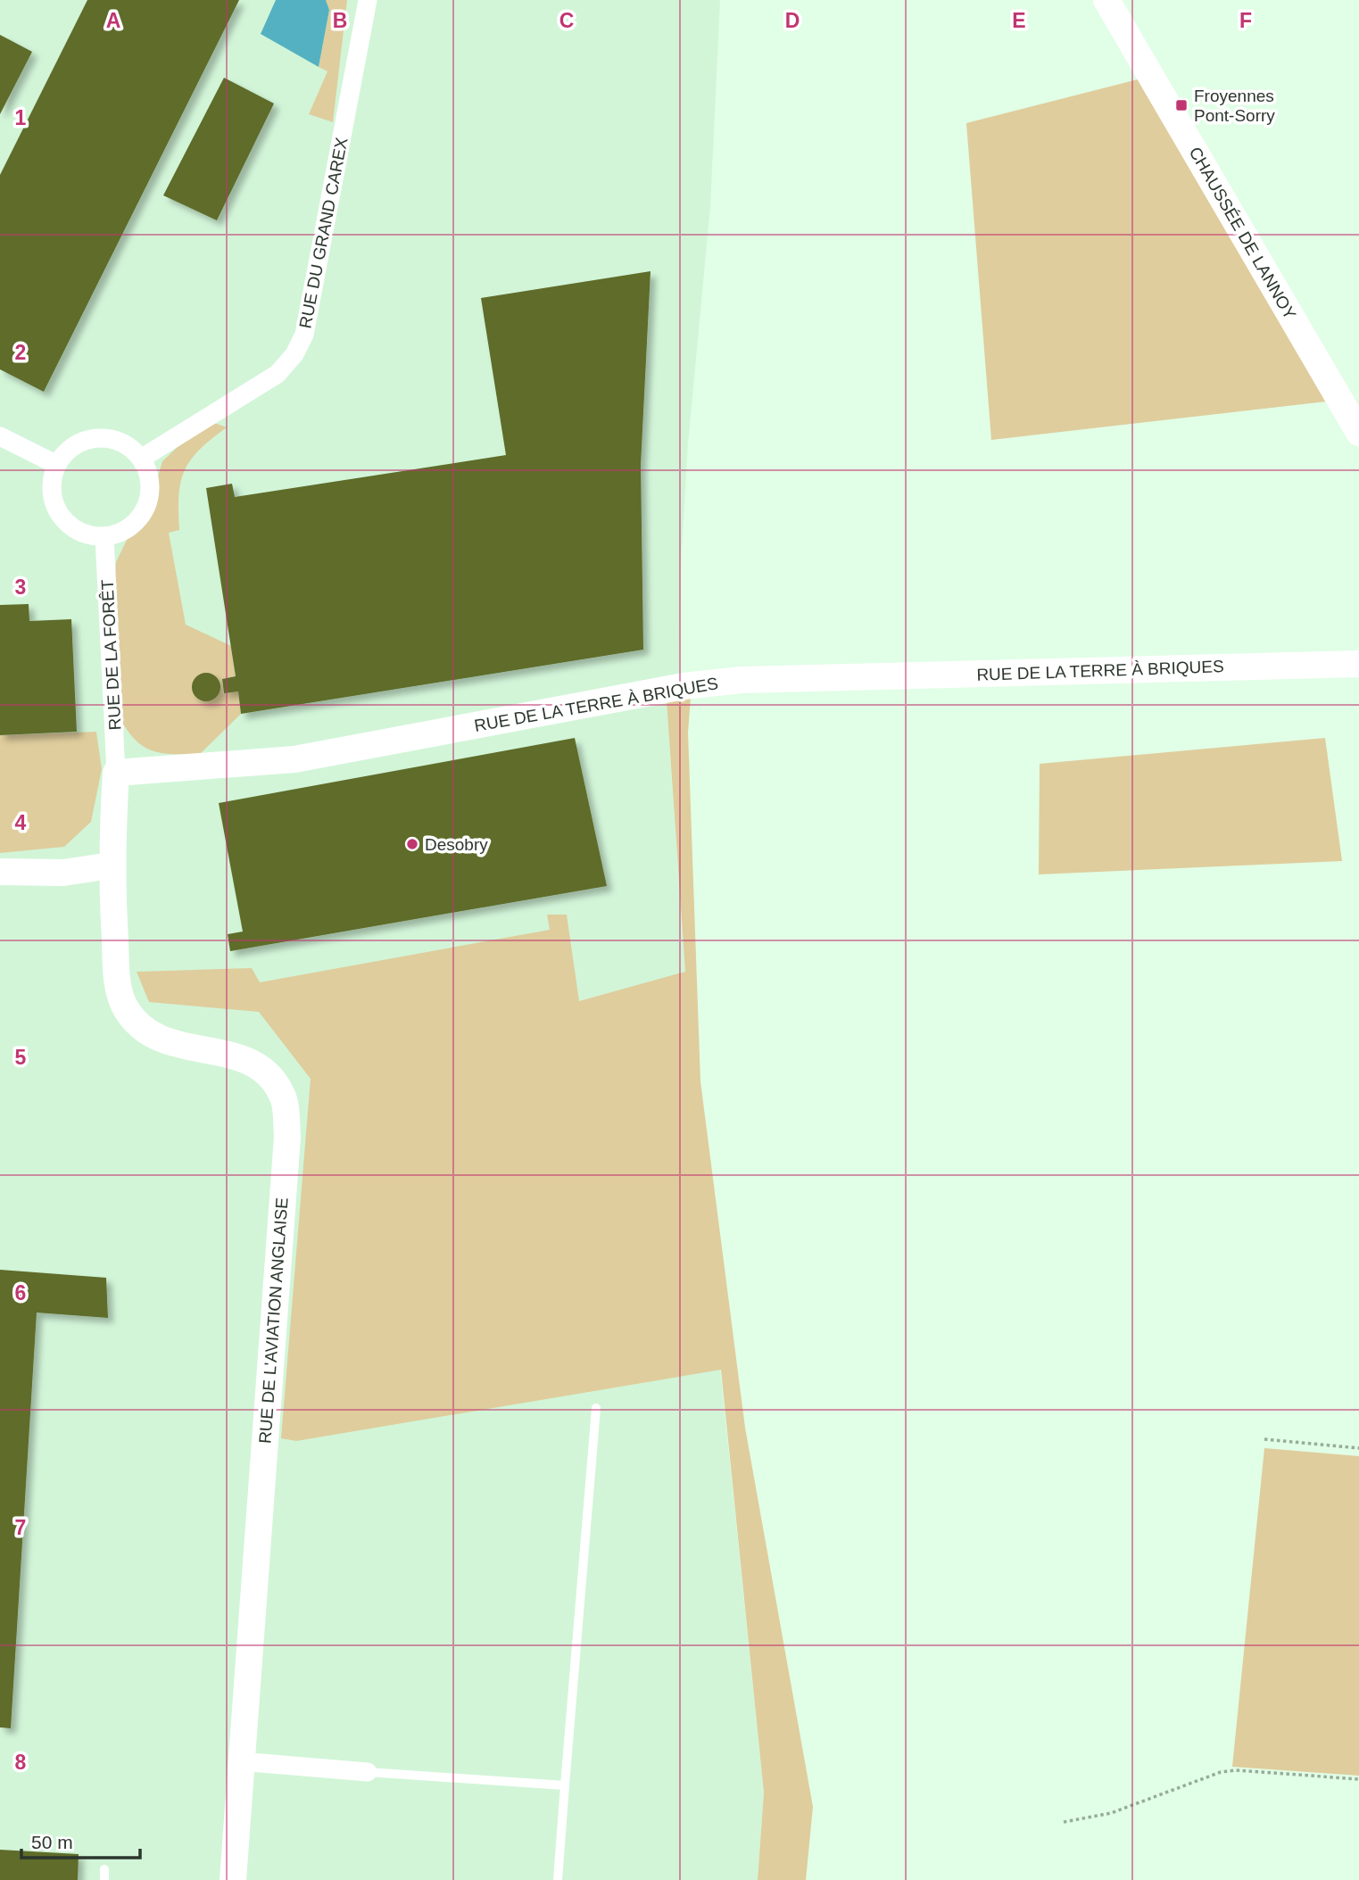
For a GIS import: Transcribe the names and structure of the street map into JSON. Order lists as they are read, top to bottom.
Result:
{
  "streets": {
    "main road": ["CHAUSSÉE DE LANNOY", "RUE DE LA TERRE À BRIQUES", "RUE DE L'AVIATION ANGLAISE"],
    "street": ["RUE DU GRAND CAREX", "RUE DE LA FORÊT"]
  },
  "crossings": [
    ["RUE DU GRAND CAREX", "RUE DE LA FORÊT"],
    ["RUE DE LA FORÊT", "RUE DE LA TERRE À BRIQUES"]
  ],
  "places": {
    "transit": ["Froyennes Pont-Sorry"],
    "other": ["Desobry"]
  },
  "scale_bar": "50 m",
  "grid": {
    "columns": [
      "A",
      "B",
      "C",
      "D",
      "E",
      "F"
    ],
    "rows": [
      "1",
      "2",
      "3",
      "4",
      "5",
      "6",
      "7",
      "8"
    ]
  }
}
